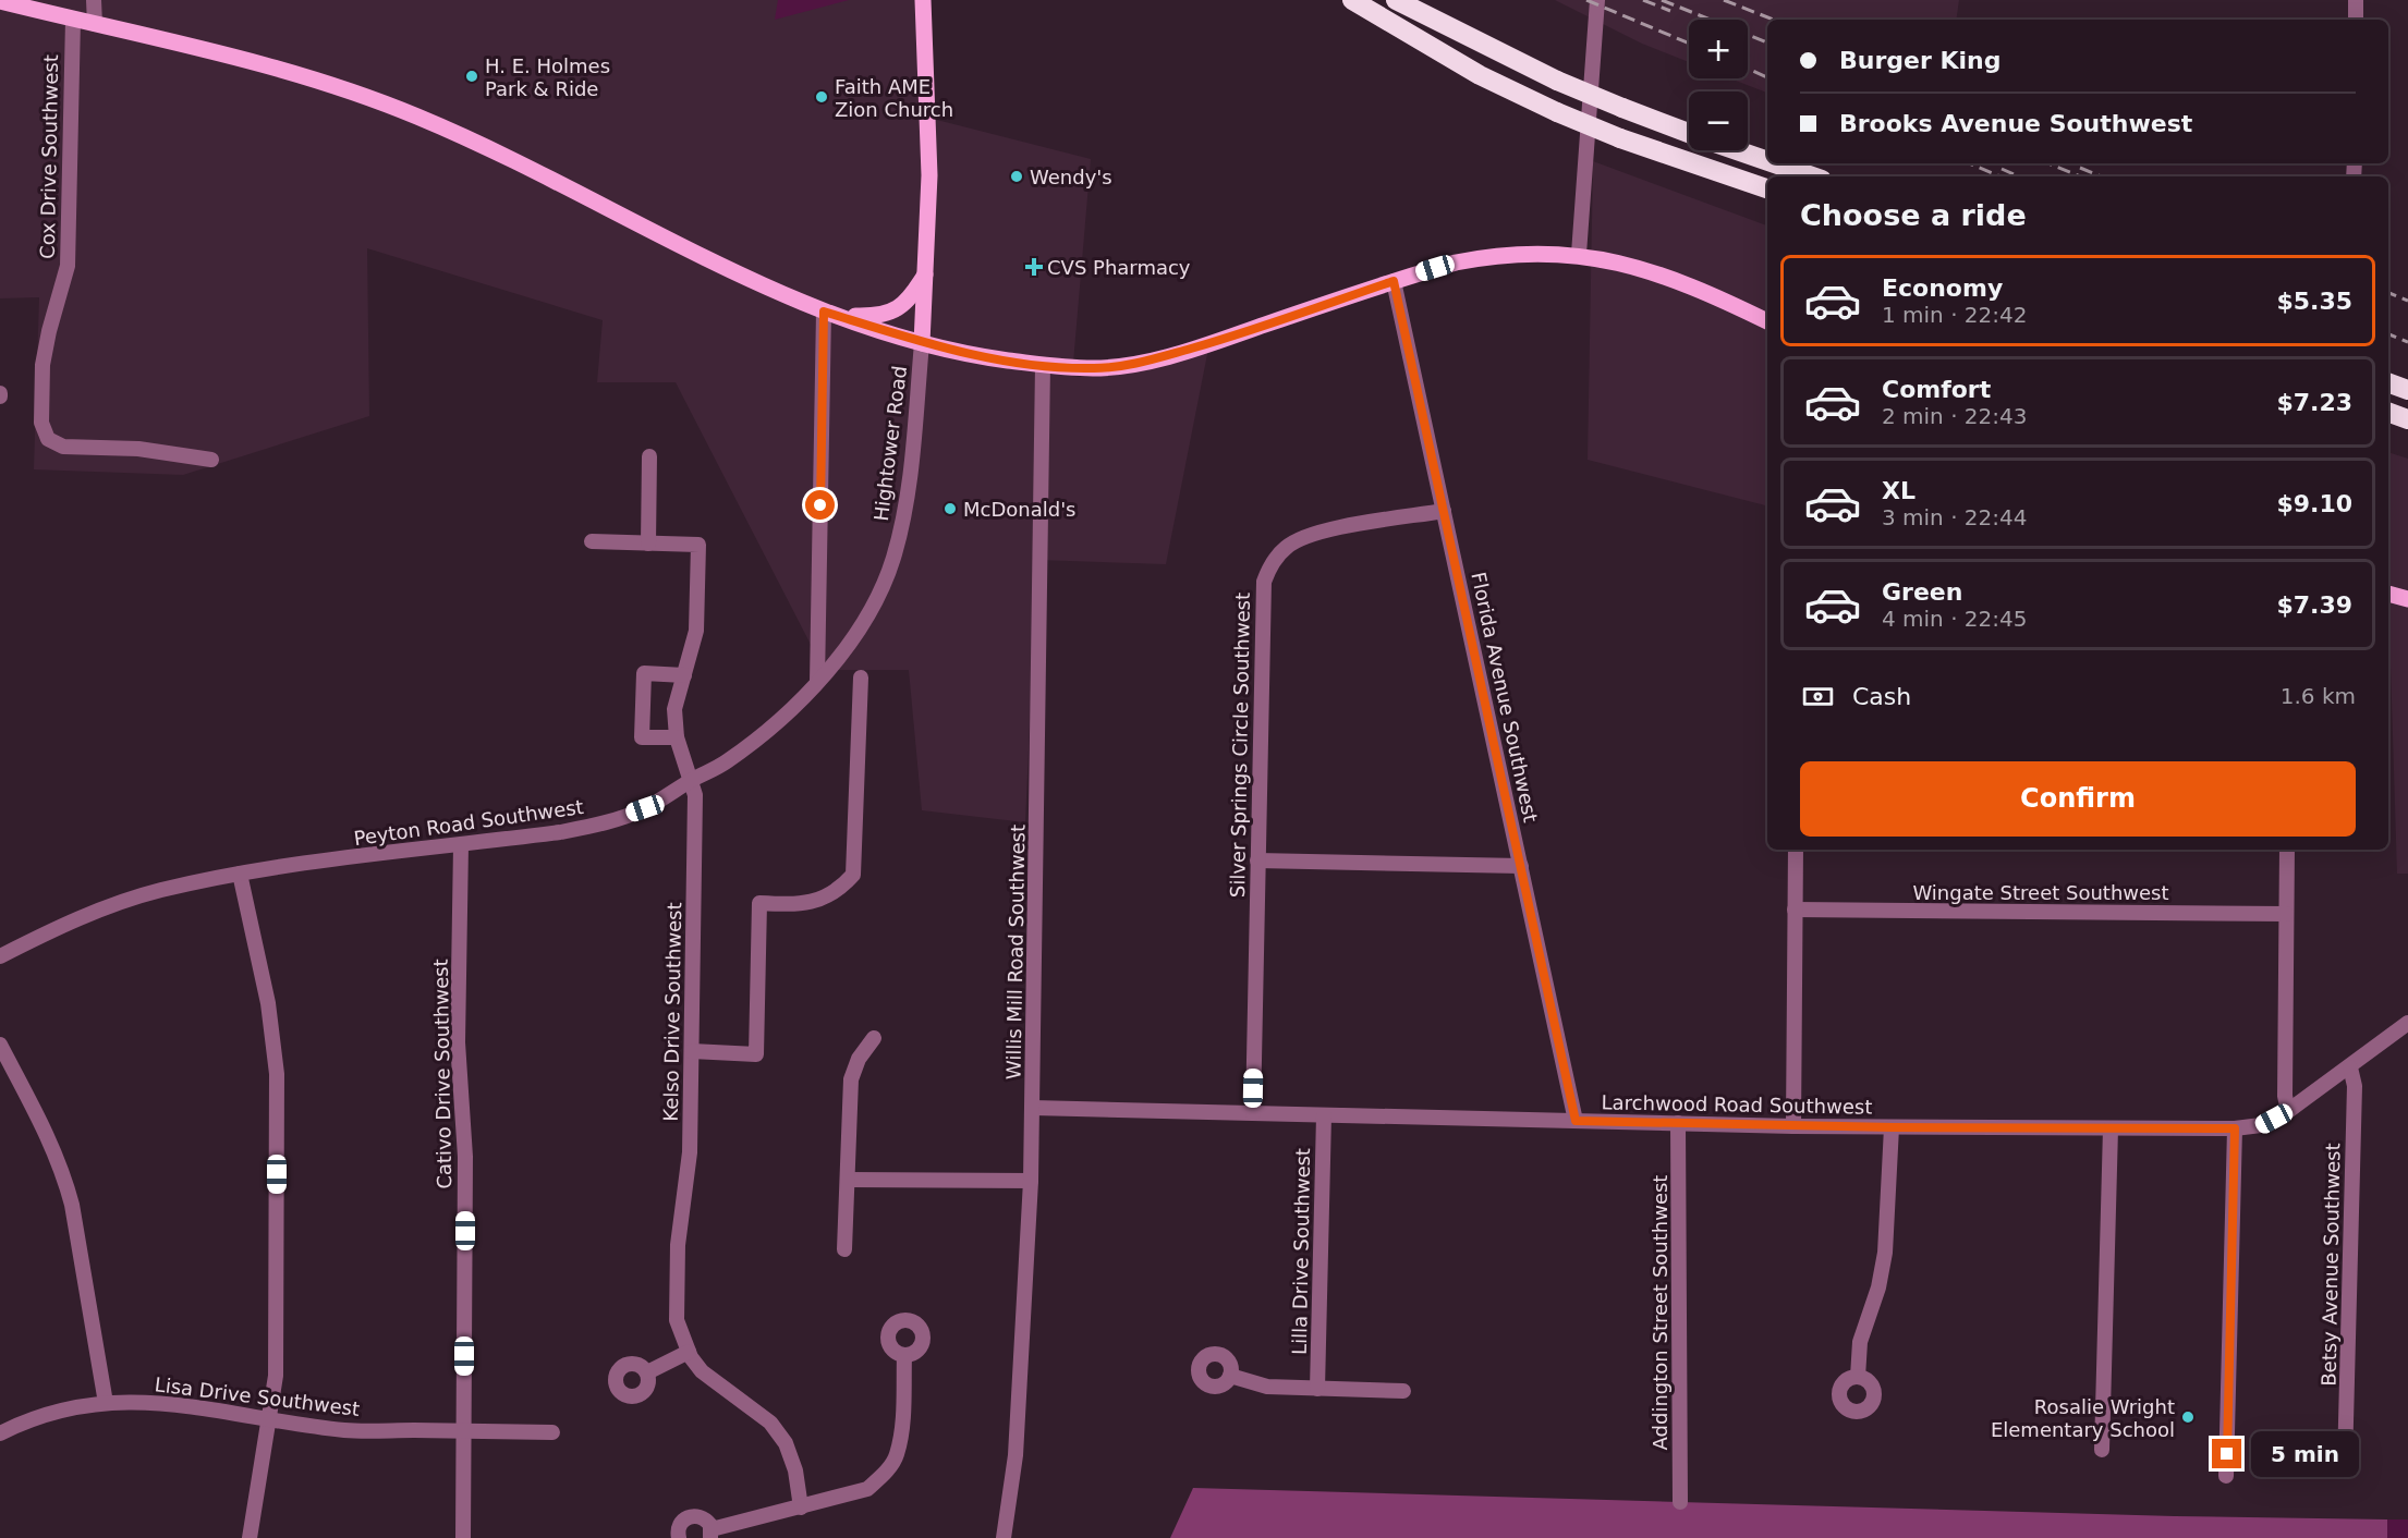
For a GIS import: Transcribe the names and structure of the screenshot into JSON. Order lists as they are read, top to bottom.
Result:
{
  "streets": {
    "street": [
      "Cox Drive Southwest",
      "Hightower Road",
      "Florida Avenue Southwest",
      "Silver Springs Circle Southwest",
      "Peyton Road Southwest",
      "Wingate Street Southwest",
      "Willis Mill Road Southwest",
      "Kelso Drive Southwest",
      "Cativo Drive Southwest",
      "Larchwood Road Southwest",
      "Lilla Drive Southwest",
      "Betsy Avenue Southwest",
      "Addington Street Southwest",
      "Lisa Drive Southwest"
    ]
  },
  "crossings": [
    ["Hightower Road", "Peyton Road Southwest"],
    ["Florida Avenue Southwest", "Silver Springs Circle Southwest"],
    ["Florida Avenue Southwest", "Larchwood Road Southwest"],
    ["Silver Springs Circle Southwest", "Larchwood Road Southwest"],
    ["Peyton Road Southwest", "Kelso Drive Southwest"],
    ["Peyton Road Southwest", "Cativo Drive Southwest"],
    ["Willis Mill Road Southwest", "Larchwood Road Southwest"],
    ["Cativo Drive Southwest", "Lisa Drive Southwest"],
    ["Larchwood Road Southwest", "Lilla Drive Southwest"],
    ["Larchwood Road Southwest", "Betsy Avenue Southwest"],
    ["Larchwood Road Southwest", "Addington Street Southwest"]
  ],
  "places": {
    "other": [
      "H. E. Holmes Park & Ride",
      "Faith AME Zion Church",
      "Wendy's",
      "McDonald's",
      "Rosalie Wright Elementary School"
    ],
    "health": ["CVS Pharmacy"]
  },
  "page": {
    "map_buttons": ["+", "−"],
    "banner": ["Burger King", "Brooks Avenue Southwest"],
    "heading": "Choose a ride",
    "list": [
      {
        "name": "Economy",
        "note": "1 min · 22:42",
        "value": "$5.35"
      },
      {
        "name": "Comfort",
        "note": "2 min · 22:43",
        "value": "$7.23"
      },
      {
        "name": "XL",
        "note": "3 min · 22:44",
        "value": "$9.10"
      },
      {
        "name": "Green",
        "note": "4 min · 22:45",
        "value": "$7.39"
      }
    ],
    "pay": ["Cash", "1.6 km"],
    "buttons": "Confirm",
    "bubble": "5 min"
  }
}
